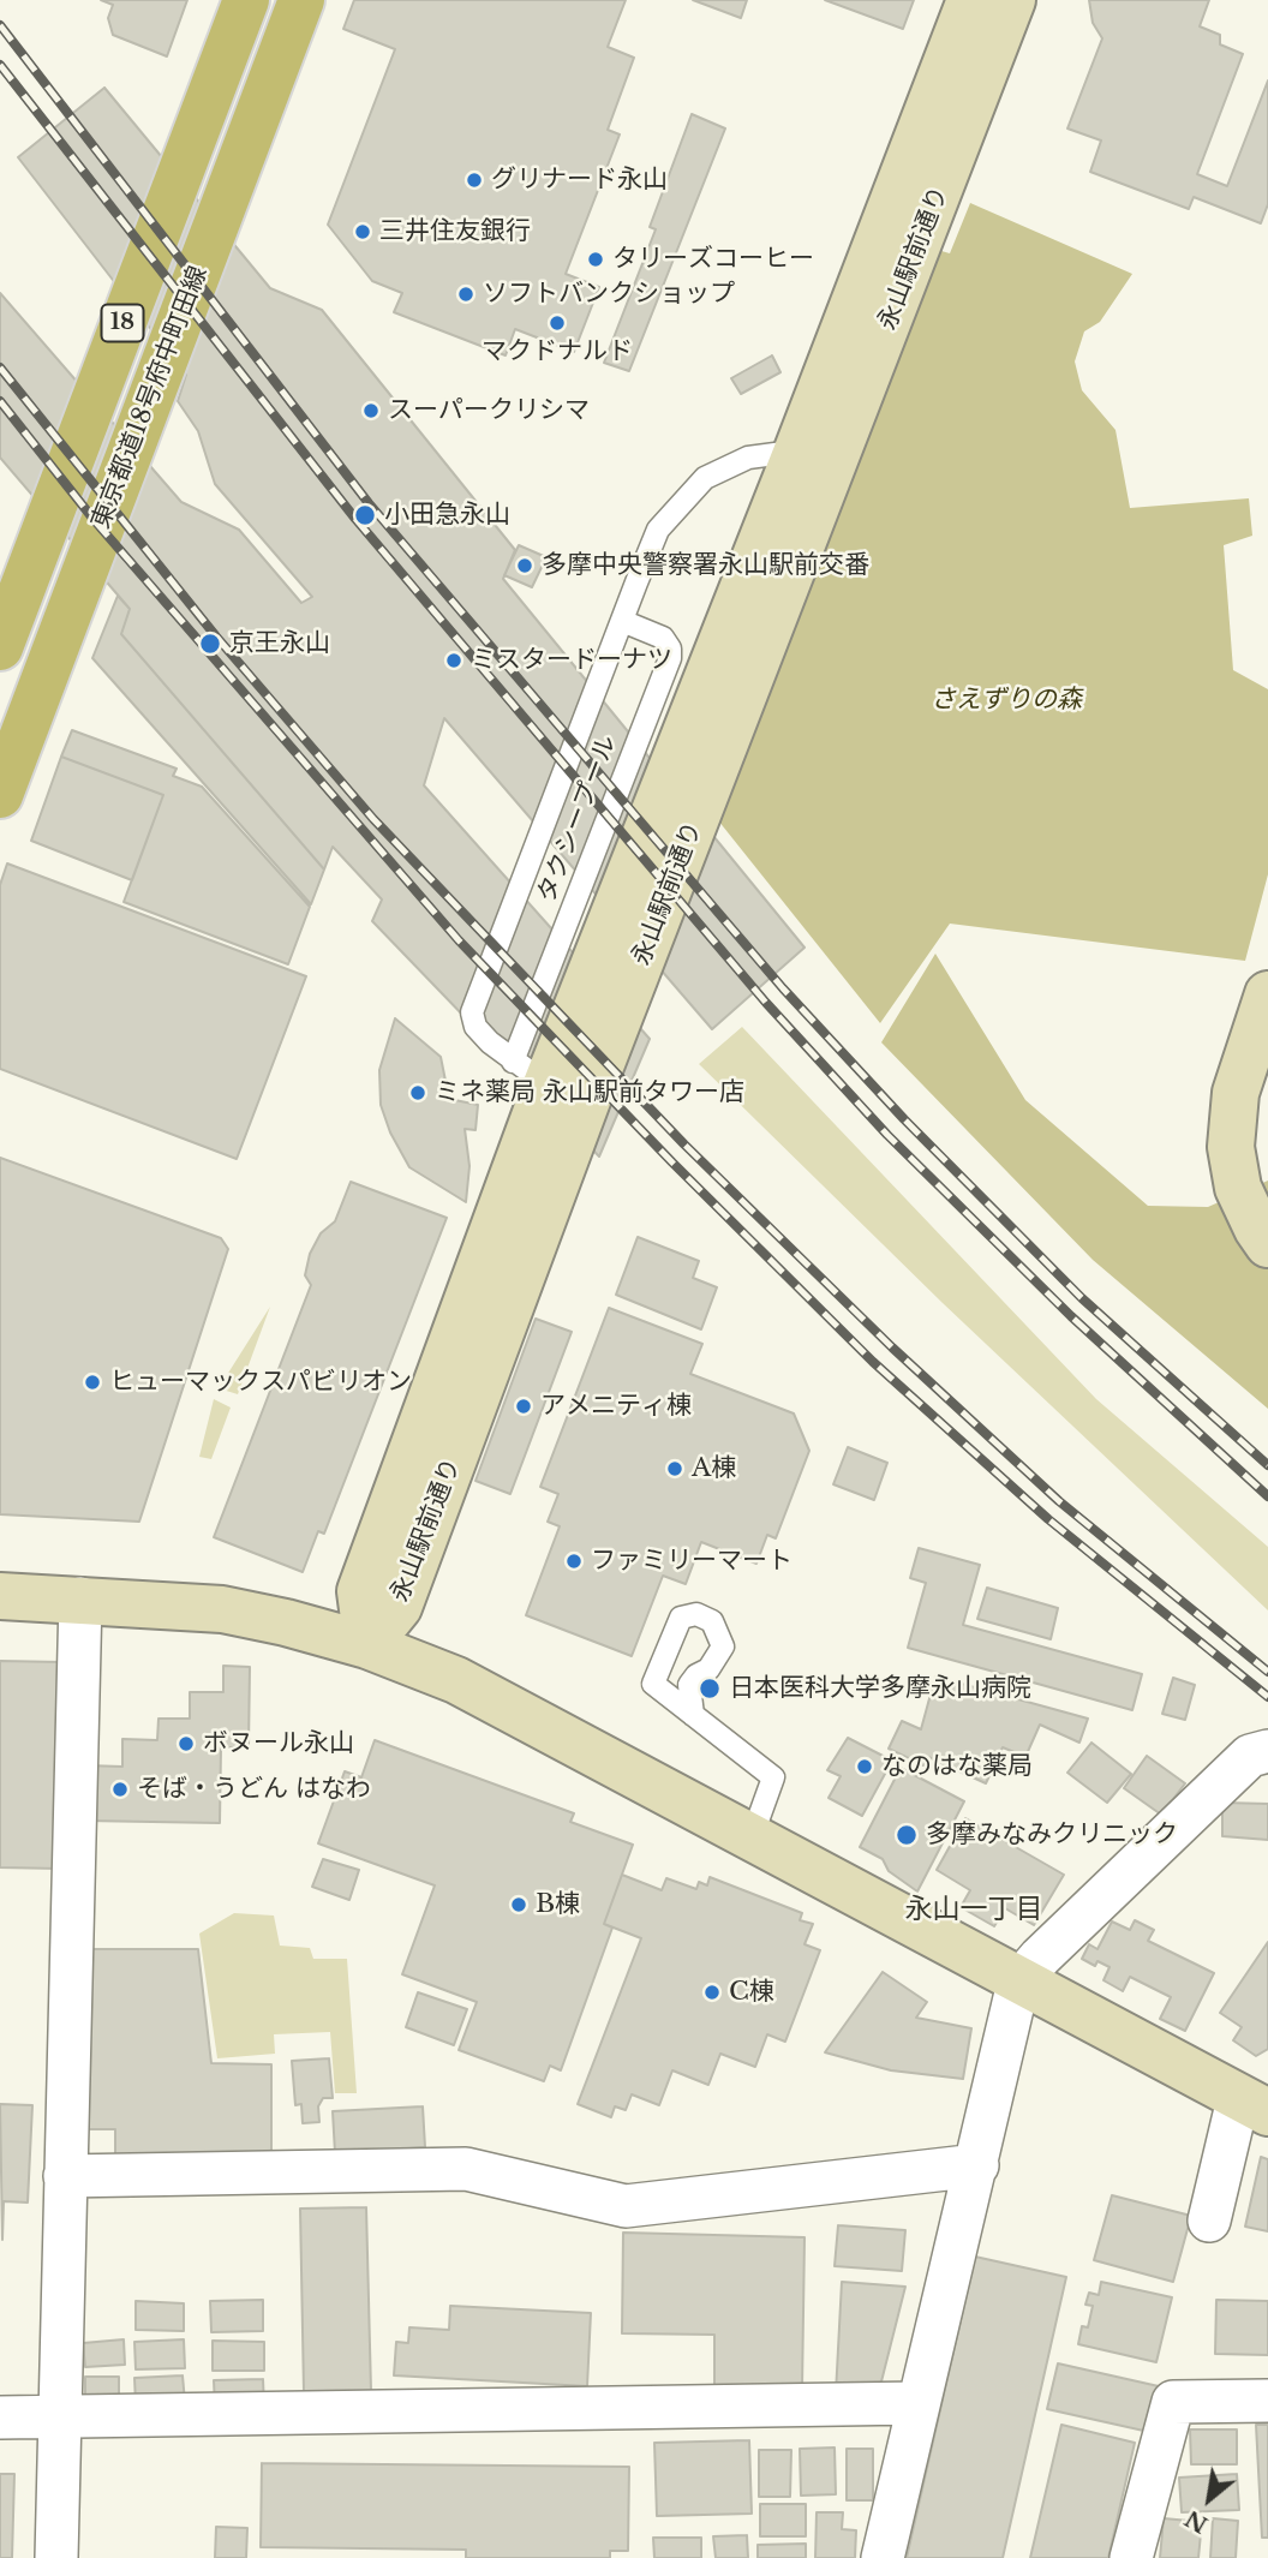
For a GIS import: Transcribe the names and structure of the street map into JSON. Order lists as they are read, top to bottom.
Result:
{
  "streets": {
    "main road": ["18", "東京都道18号府中町田線"],
    "street": ["永山駅前通り"],
    "lane": ["タクシープール"]
  },
  "crossings": [
    ["永山駅前通り", "タクシープール"]
  ],
  "districts": ["永山一丁目"],
  "parks": ["さえずりの森"],
  "places": [
    "グリナード永山",
    "三井住友銀行",
    "タリーズコーヒー",
    "ソフトバンクショップ",
    "マクドナルド",
    "スーパークリシマ",
    "小田急永山",
    "多摩中央警察署永山駅前交番",
    "京王永山",
    "ミスタードーナツ",
    "ミネ薬局 永山駅前タワー店",
    "ヒューマックスパビリオン",
    "アメニティ棟",
    "A棟",
    "ファミリーマート",
    "日本医科大学多摩永山病院",
    "ボヌール永山",
    "なのはな薬局",
    "そば・うどん はなわ",
    "多摩みなみクリニック",
    "B棟",
    "C棟"
  ],
  "north": "bottom left"
}
